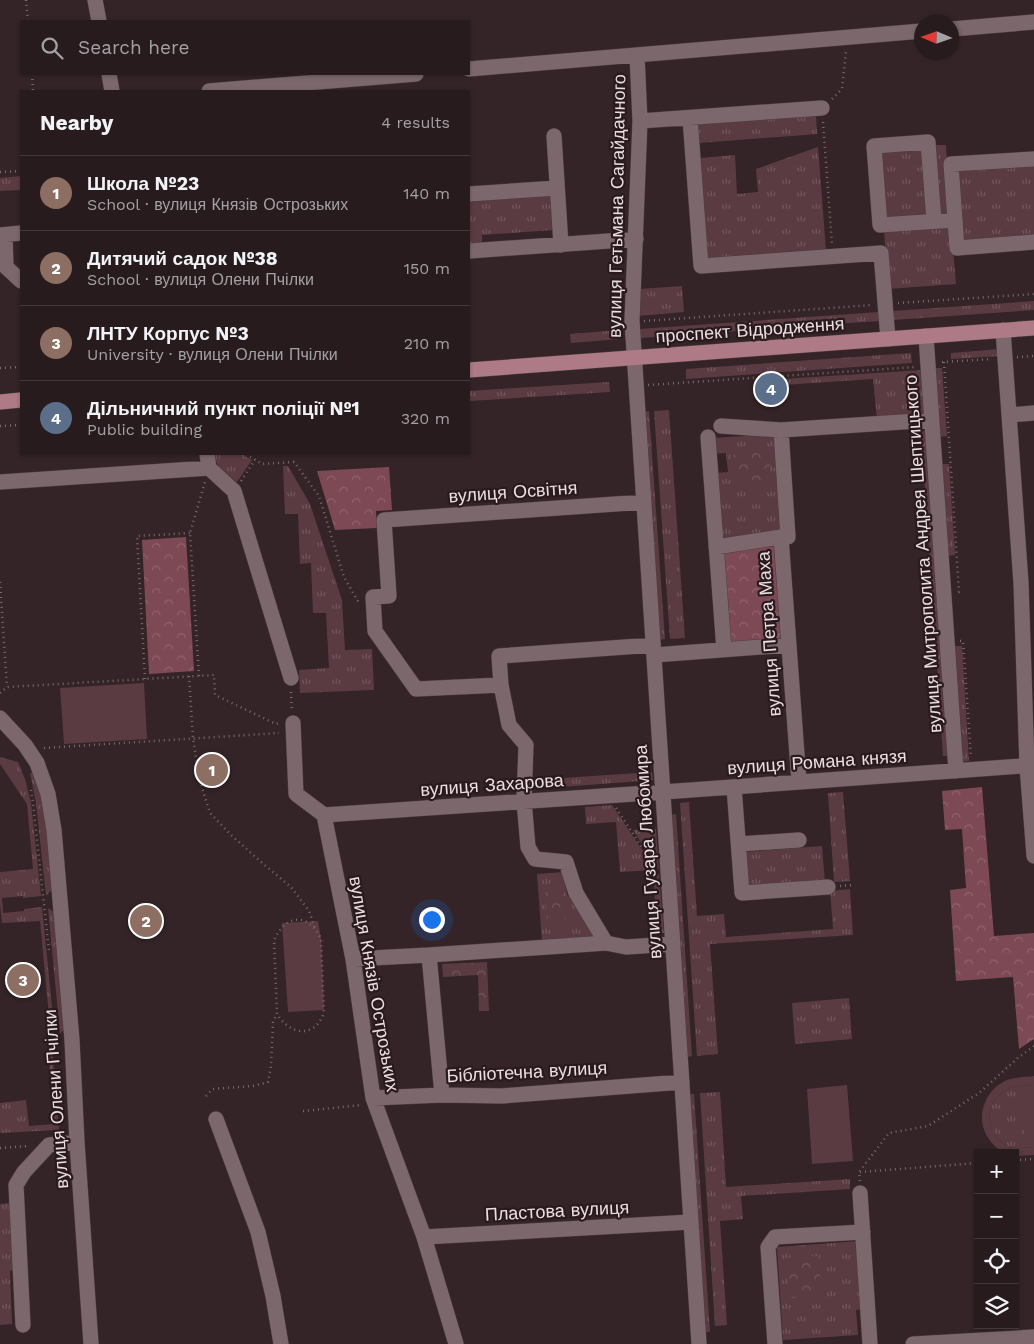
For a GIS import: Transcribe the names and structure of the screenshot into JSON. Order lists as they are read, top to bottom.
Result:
{
  "streets": {
    "main road": ["проспект Відродження"],
    "street": [
      "вулиця Гетьмана Сагайдачного",
      "вулиця Освітня",
      "вулиця Митрополита Андрея Шептицького",
      "вулиця Петра Маха",
      "вулиця Романа князя",
      "вулиця Захарова",
      "вулиця Гузара Любомира",
      "вулиця Князів Острозьких",
      "Бібліотечна вулиця",
      "вулиця Олени Пчілки",
      "Пластова вулиця"
    ]
  },
  "crossings": [
    ["вулиця Гетьмана Сагайдачного", "проспект Відродження"],
    ["вулиця Гетьмана Сагайдачного", "вулиця Гузара Любомира"],
    ["проспект Відродження", "вулиця Митрополита Андрея Шептицького"],
    ["проспект Відродження", "вулиця Гузара Любомира"],
    ["вулиця Освітня", "вулиця Гузара Любомира"],
    ["вулиця Митрополита Андрея Шептицького", "вулиця Романа князя"],
    ["вулиця Петра Маха", "вулиця Романа князя"],
    ["вулиця Романа князя", "вулиця Захарова"],
    ["вулиця Романа князя", "вулиця Гузара Любомира"],
    ["вулиця Захарова", "вулиця Гузара Любомира"],
    ["вулиця Захарова", "вулиця Князів Острозьких"],
    ["вулиця Гузара Любомира", "Бібліотечна вулиця"],
    ["вулиця Гузара Любомира", "Пластова вулиця"],
    ["вулиця Князів Острозьких", "Бібліотечна вулиця"],
    ["вулиця Князів Острозьких", "Пластова вулиця"]
  ],
  "north": "left",
  "page": {
    "search": "Search here",
    "heading": ["Nearby", "4 results"],
    "list": [
      {
        "mark": "1",
        "name": "Школа №23",
        "note": "School · вулиця Князів Острозьких",
        "value": "140 m"
      },
      {
        "mark": "2",
        "name": "Дитячий садок №38",
        "note": "School · вулиця Олени Пчілки",
        "value": "150 m"
      },
      {
        "mark": "3",
        "name": "ЛНТУ Корпус №3",
        "note": "University · вулиця Олени Пчілки",
        "value": "210 m"
      },
      {
        "mark": "4",
        "name": "Дільничний пункт поліції №1",
        "note": "Public building",
        "value": "320 m"
      }
    ],
    "pins": [
      "4",
      "1",
      "2",
      "3"
    ],
    "map_buttons": ["+", "−"]
  }
}
